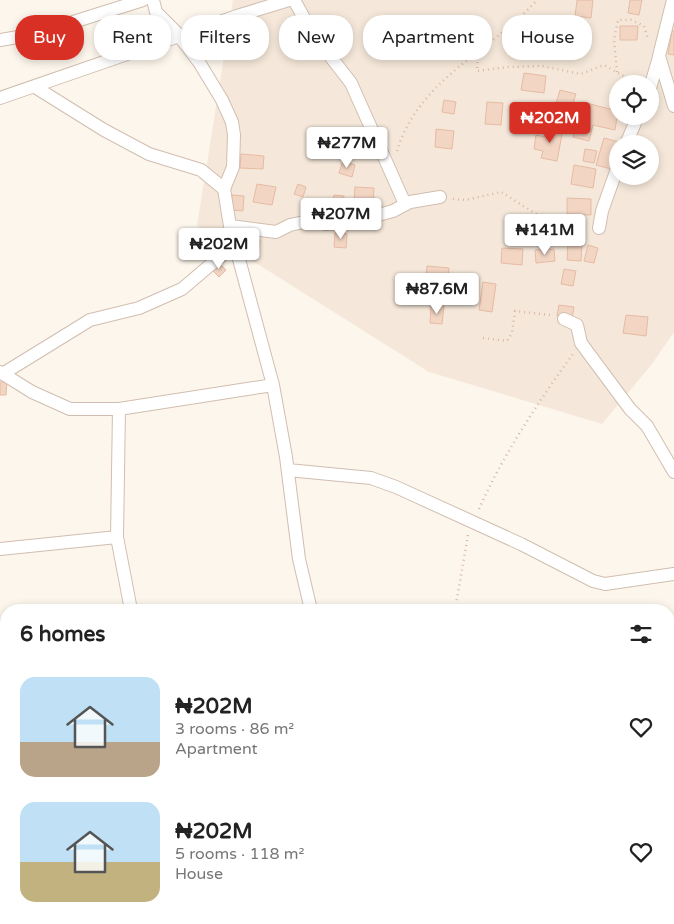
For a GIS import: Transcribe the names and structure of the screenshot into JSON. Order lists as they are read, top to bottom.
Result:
{
  "page": {
    "chip": [
      "Buy",
      "Rent",
      "Filters",
      "New",
      "Apartment",
      "House"
    ],
    "price": [
      "₦202M",
      "₦277M",
      "₦207M",
      "₦141M",
      "₦202M",
      "₦87.6M"
    ],
    "heading": "6 homes",
    "list": [
      {
        "name": "₦202M",
        "note": "3 rooms · 86 m² · Apartment"
      },
      {
        "name": "₦202M",
        "note": "5 rooms · 118 m² · House"
      }
    ]
  }
}
